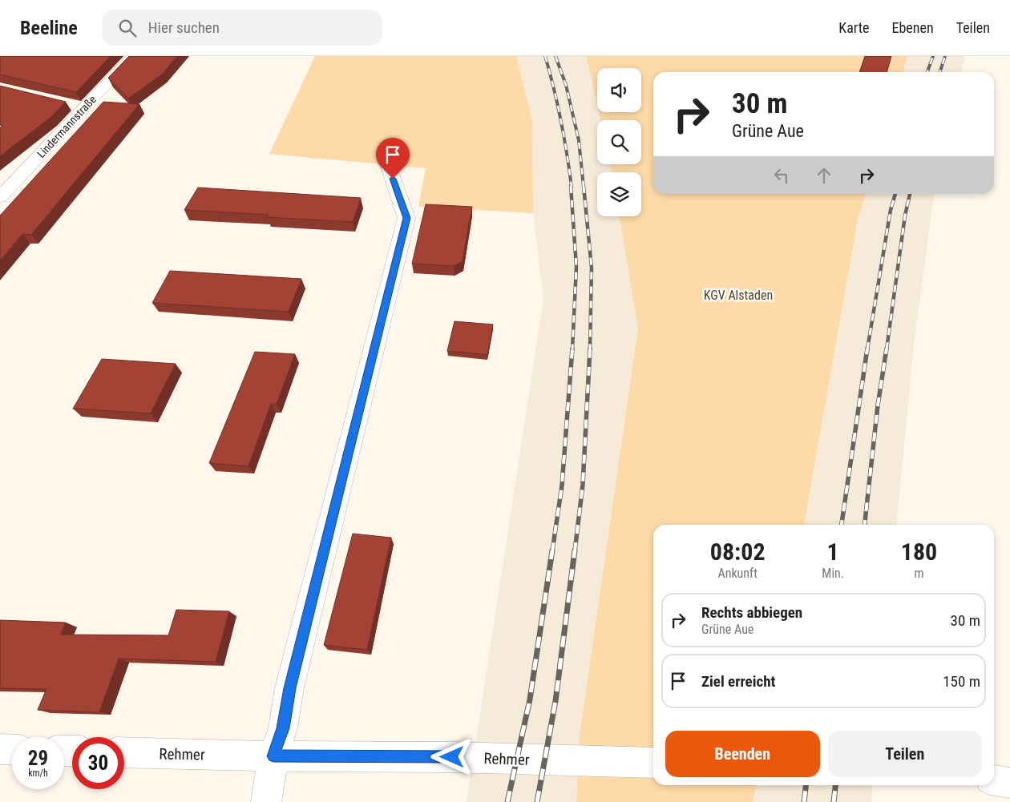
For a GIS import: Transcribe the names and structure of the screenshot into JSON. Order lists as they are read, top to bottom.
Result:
{
  "streets": {
    "street": ["Lindermannstraße", "Rehmer"]
  },
  "parks": ["KGV Alstaden"],
  "page": {
    "header": "Beeline",
    "search": "Hier suchen",
    "nav": ["Karte", "Ebenen", "Teilen"],
    "turn": ["30 m", "Grüne Aue"],
    "eta": [
      "08:02",
      "Ankunft",
      "1",
      "Min.",
      "180",
      "m"
    ],
    "list": [
      {
        "name": "Rechts abbiegen",
        "note": "Grüne Aue",
        "value": "30 m"
      },
      {
        "name": "Ziel erreicht",
        "value": "150 m"
      }
    ],
    "buttons": ["Beenden", "Teilen"],
    "speed": "29 km/h",
    "limit": "30"
  }
}
